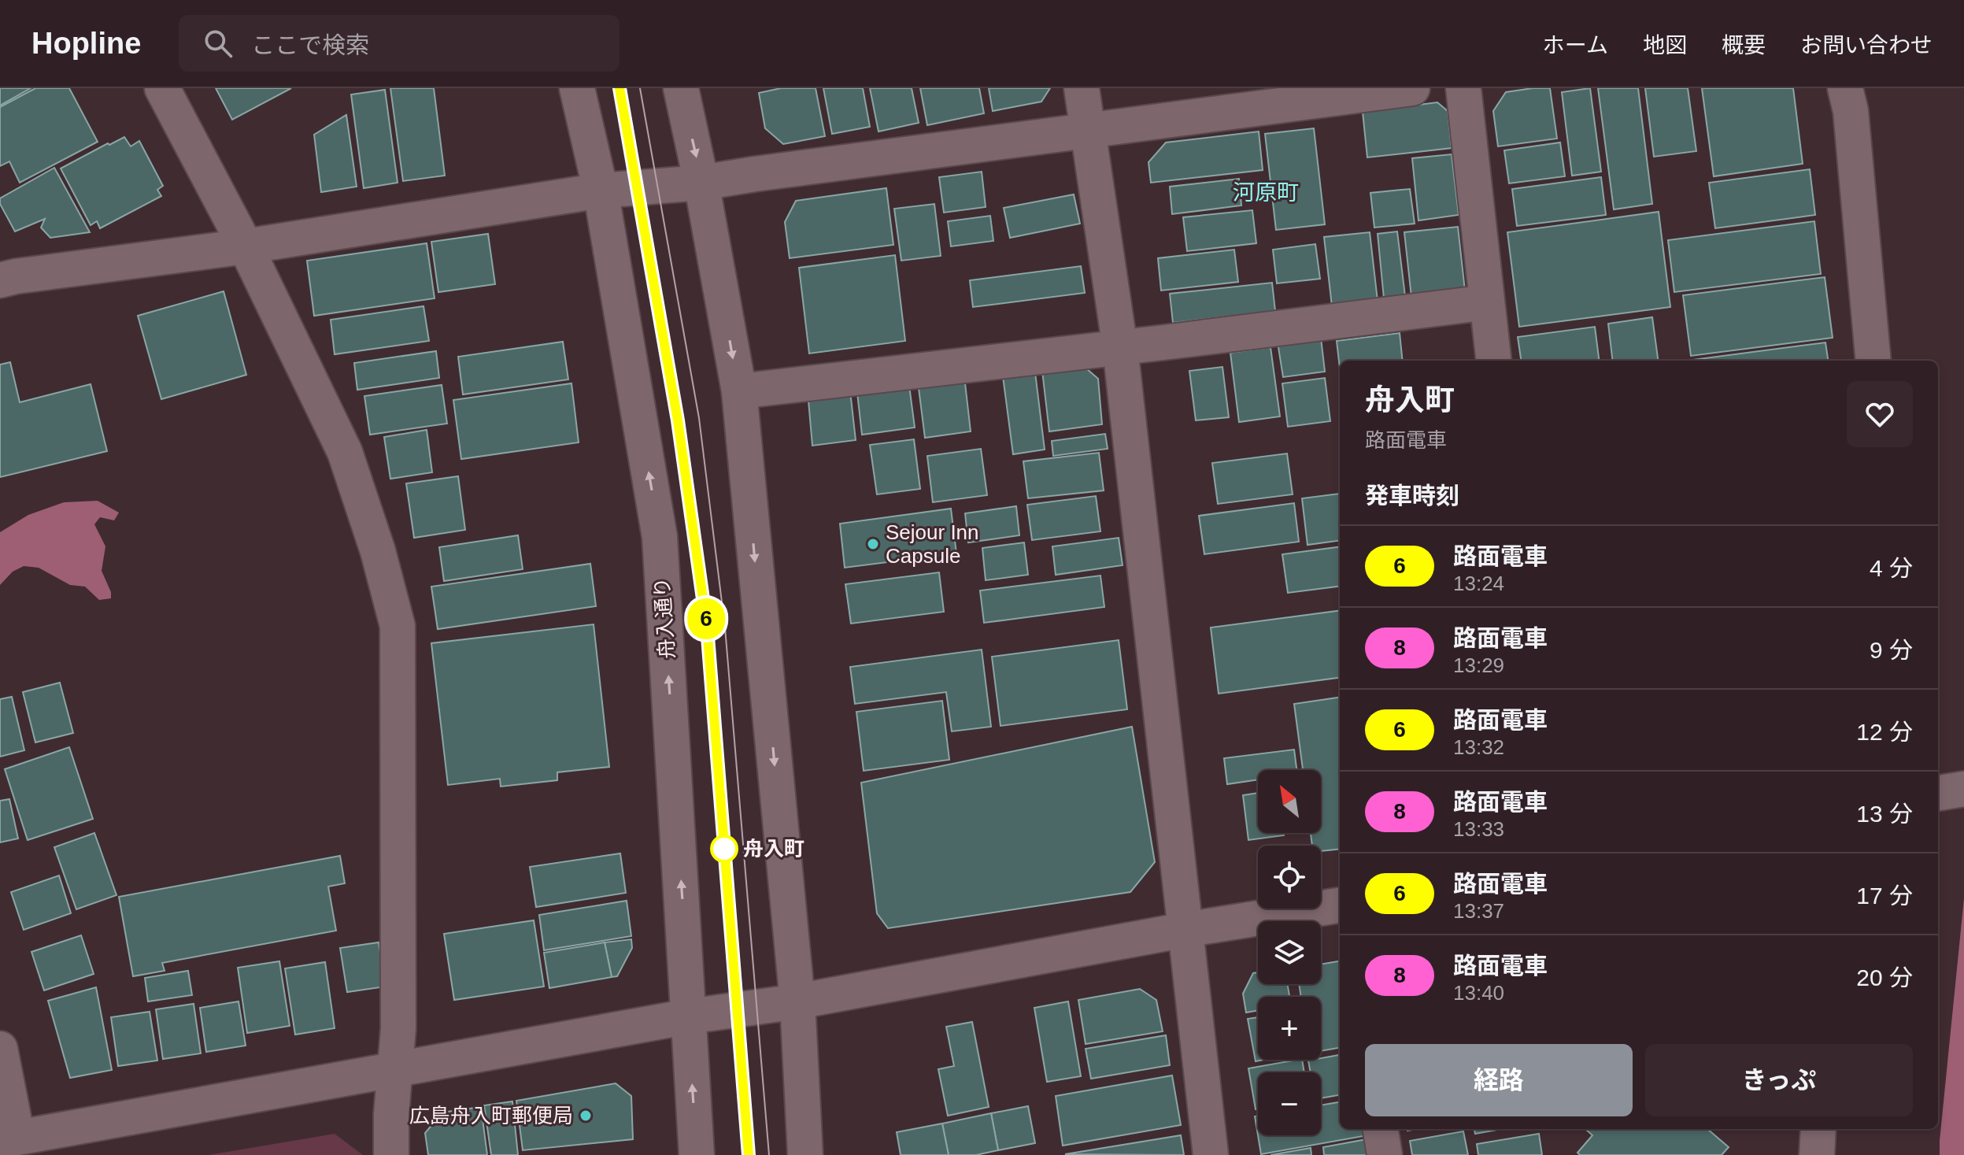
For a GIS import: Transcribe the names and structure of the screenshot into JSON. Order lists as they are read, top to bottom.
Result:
{
  "streets": {
    "street": ["舟入通り"]
  },
  "districts": ["河原町"],
  "places": ["Sejour Inn Capsule", "舟入町", "広島舟入町郵便局"],
  "lines": ["tram line 6"],
  "north": "top left",
  "page": {
    "header": "Hopline",
    "search": "ここで検索",
    "nav": [
      "ホーム",
      "地図",
      "概要",
      "お問い合わせ"
    ],
    "on_map": "6",
    "heading": [
      ["舟入町", "路面電車"],
      "発車時刻"
    ],
    "list": [
      {
        "mark": "6",
        "name": "路面電車",
        "note": "13:24",
        "value": "4 分"
      },
      {
        "mark": "8",
        "name": "路面電車",
        "note": "13:29",
        "value": "9 分"
      },
      {
        "mark": "6",
        "name": "路面電車",
        "note": "13:32",
        "value": "12 分"
      },
      {
        "mark": "8",
        "name": "路面電車",
        "note": "13:33",
        "value": "13 分"
      },
      {
        "mark": "6",
        "name": "路面電車",
        "note": "13:37",
        "value": "17 分"
      },
      {
        "mark": "8",
        "name": "路面電車",
        "note": "13:40",
        "value": "20 分"
      }
    ],
    "map_buttons": ["+", "−"],
    "buttons": ["経路", "きっぷ"]
  }
}
